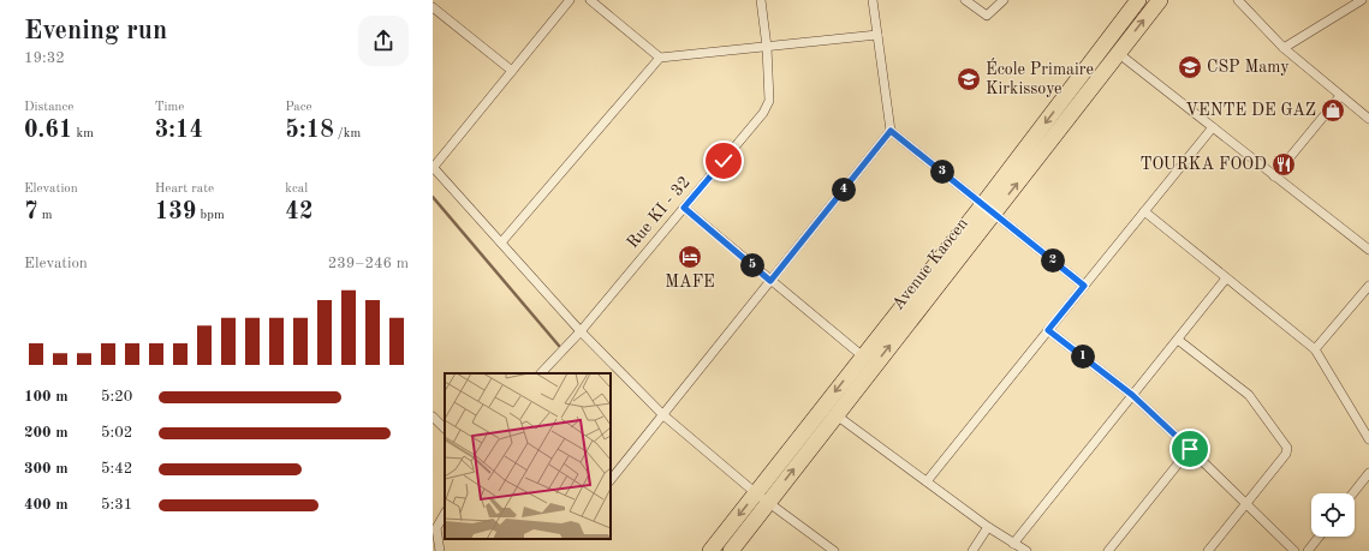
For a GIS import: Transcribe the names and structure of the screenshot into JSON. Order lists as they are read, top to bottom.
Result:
{
  "streets": {
    "highway": ["Avenue Kaocen"],
    "street": ["Rue KI - 32"]
  },
  "places": {
    "school or university": ["CSP Mamy", "École Primaire Kirkissoye"],
    "shop": ["VENTE DE GAZ"],
    "restaurant": ["TOURKA FOOD"],
    "hotel": ["MAFE"]
  },
  "page": {
    "heading": ["Evening run", "19:32"],
    "stats": [
      ["Distance", "0.61 km"],
      ["Time", "3:14"],
      ["Pace", "5:18 /km"],
      ["Elevation", "7 m"],
      ["Heart rate", "139 bpm"],
      ["kcal", "42"]
    ],
    "pins": [
      "3",
      "4",
      "2",
      "5",
      "1"
    ],
    "chart": ["Elevation", "239–246 m"],
    "list": [
      {
        "name": "100 m",
        "note": "5:20"
      },
      {
        "name": "200 m",
        "note": "5:02"
      },
      {
        "name": "300 m",
        "note": "5:42"
      },
      {
        "name": "400 m",
        "note": "5:31"
      }
    ]
  }
}
